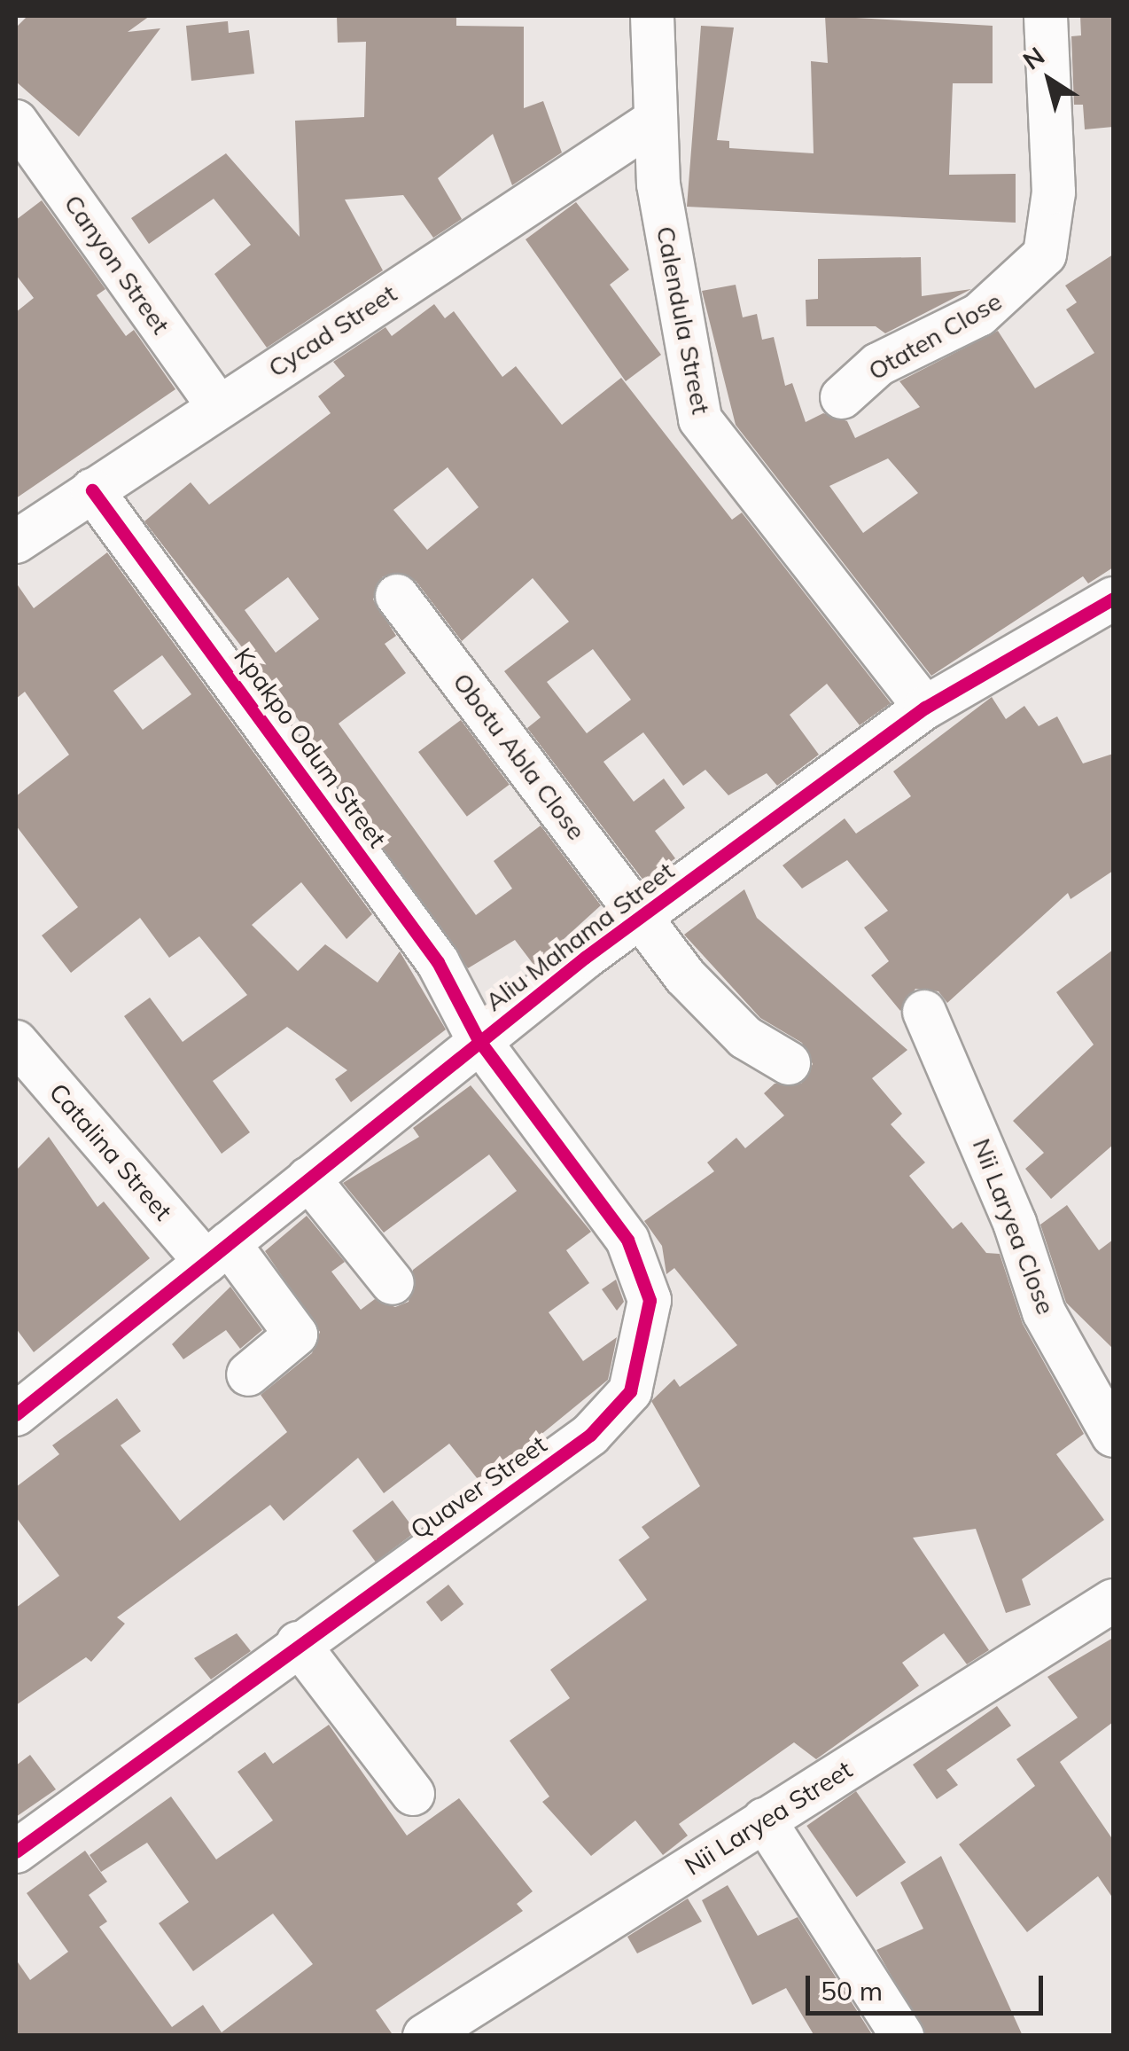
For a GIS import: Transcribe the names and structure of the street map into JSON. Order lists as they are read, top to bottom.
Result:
{
  "streets": {
    "street": [
      "Canyon Street",
      "Calendula Street",
      "Cycad Street",
      "Otaten Close",
      "Kpakpo Odum Street",
      "Obotu Abla Close",
      "Aliu Mahama Street",
      "Catalina Street",
      "Nii Laryea Close",
      "Quaver Street",
      "Nii Laryea Street"
    ]
  },
  "crossings": [
    ["Canyon Street", "Cycad Street"],
    ["Calendula Street", "Cycad Street"],
    ["Calendula Street", "Aliu Mahama Street"],
    ["Cycad Street", "Kpakpo Odum Street"],
    ["Kpakpo Odum Street", "Aliu Mahama Street"],
    ["Kpakpo Odum Street", "Quaver Street"],
    ["Obotu Abla Close", "Aliu Mahama Street"],
    ["Aliu Mahama Street", "Catalina Street"],
    ["Aliu Mahama Street", "Quaver Street"]
  ],
  "scale_bar": "50 m",
  "north": "top left"
}
